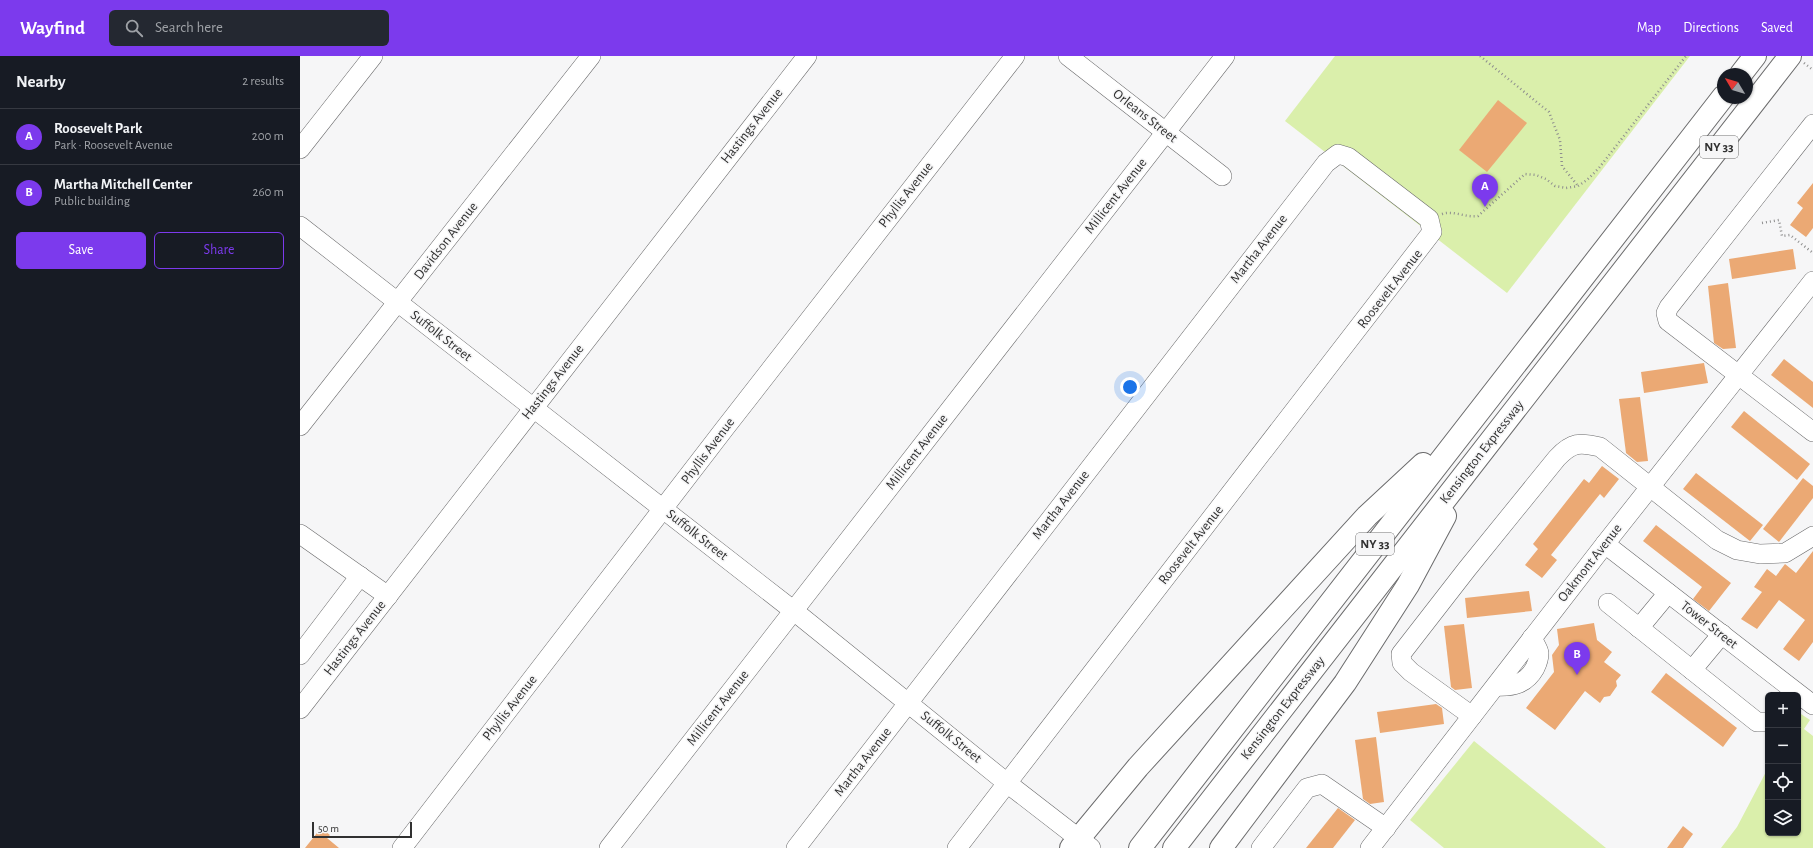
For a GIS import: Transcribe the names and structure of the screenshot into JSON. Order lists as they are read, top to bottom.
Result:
{
  "streets": {
    "highway": ["NY 33", "Kensington Expressway"],
    "street": [
      "Orleans Street",
      "Hastings Avenue",
      "Phyllis Avenue",
      "Millicent Avenue",
      "Davidson Avenue",
      "Martha Avenue",
      "Roosevelt Avenue",
      "Suffolk Street",
      "Oakmont Avenue",
      "Tower Street"
    ]
  },
  "crossings": [
    ["Orleans Street", "Millicent Avenue"],
    ["Hastings Avenue", "Suffolk Street"],
    ["Phyllis Avenue", "Suffolk Street"],
    ["Millicent Avenue", "Suffolk Street"],
    ["Davidson Avenue", "Suffolk Street"],
    ["Martha Avenue", "Roosevelt Avenue"],
    ["Martha Avenue", "Suffolk Street"],
    ["Roosevelt Avenue", "Suffolk Street"],
    ["Oakmont Avenue", "Tower Street"]
  ],
  "scale_bar": "50 m",
  "north": "top left",
  "page": {
    "header": "Wayfind",
    "search": "Search here",
    "nav": ["Map", "Directions", "Saved"],
    "heading": ["Nearby", "2 results"],
    "list": [
      {
        "mark": "A",
        "name": "Roosevelt Park",
        "note": "Park · Roosevelt Avenue",
        "value": "200 m"
      },
      {
        "mark": "B",
        "name": "Martha Mitchell Center",
        "note": "Public building",
        "value": "260 m"
      }
    ],
    "pins": ["A", "B"],
    "buttons": ["Save", "Share"],
    "map_buttons": ["+", "−"],
    "scale": "50 m"
  }
}
